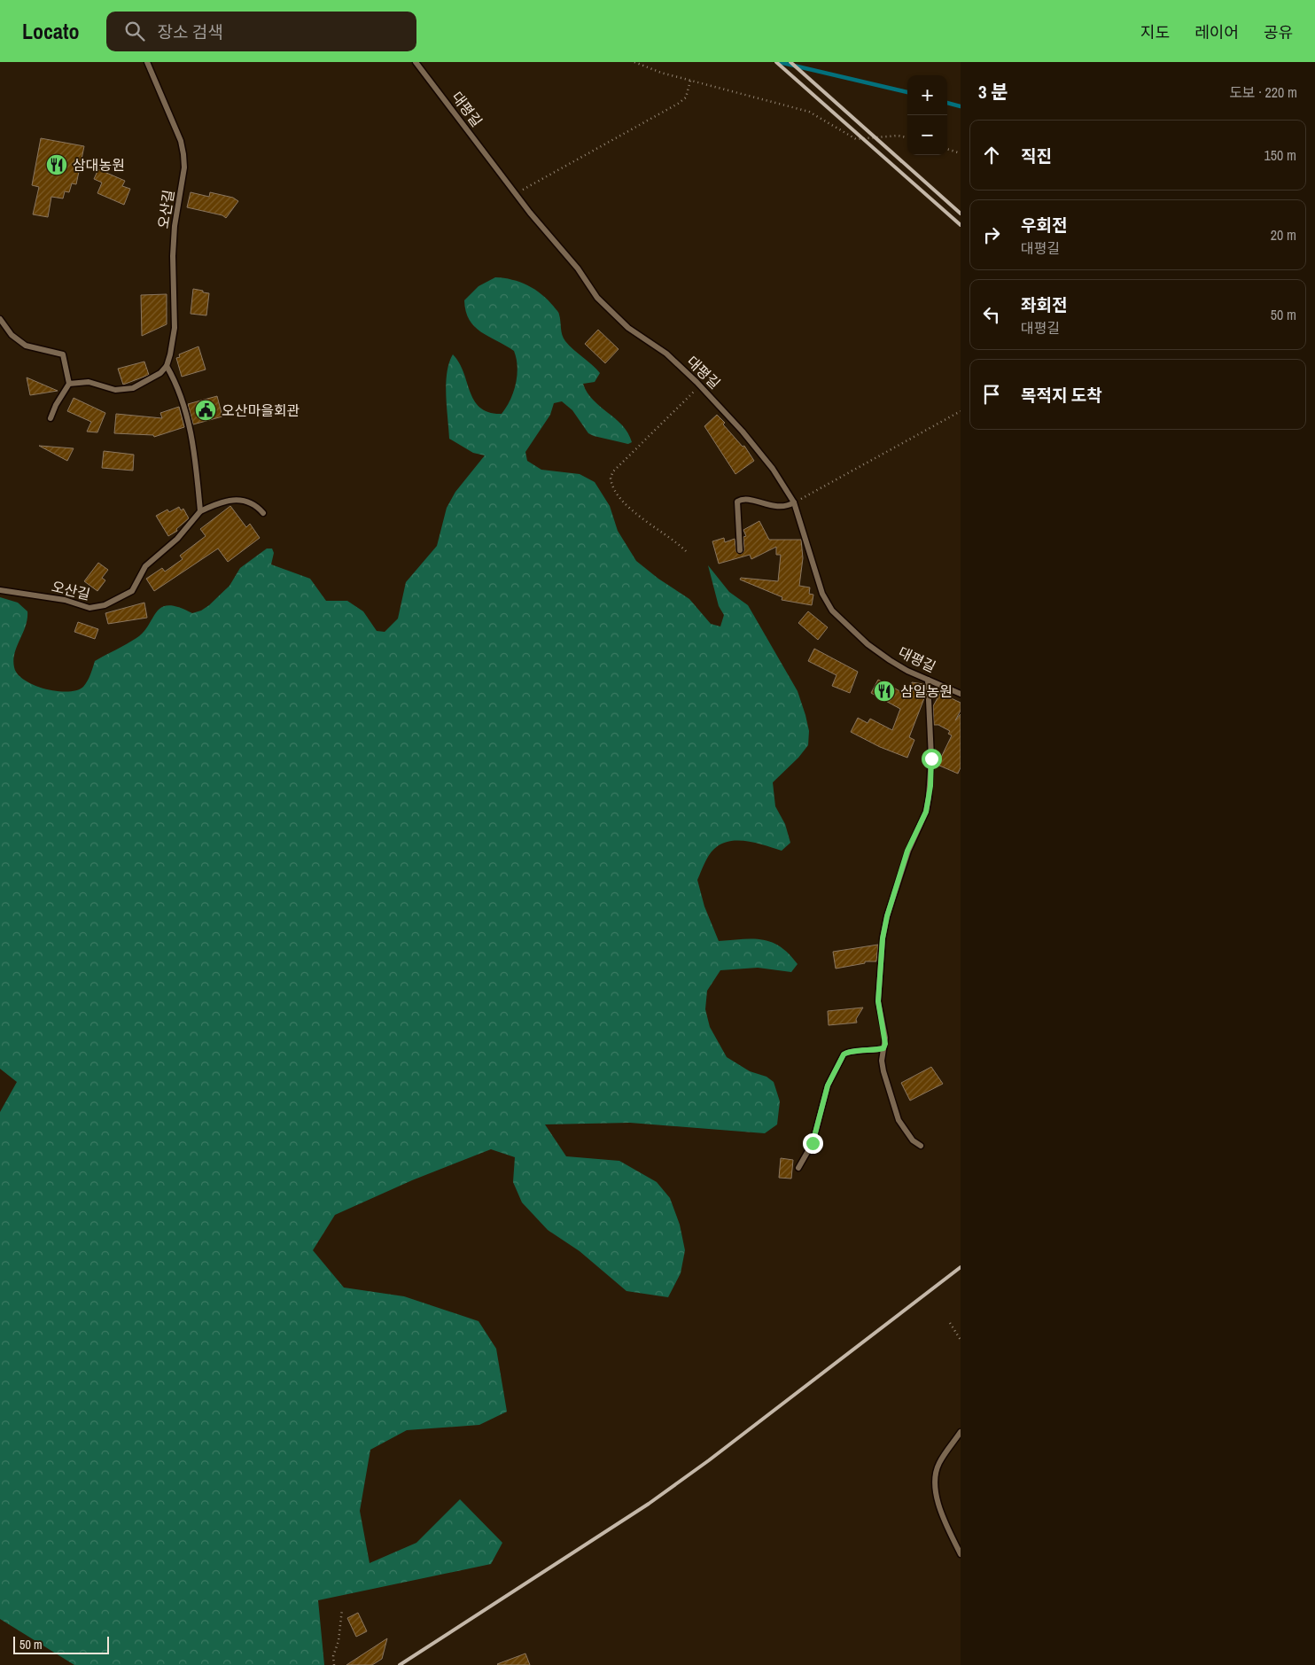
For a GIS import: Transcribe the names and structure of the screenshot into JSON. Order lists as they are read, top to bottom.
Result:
{
  "streets": {
    "lane": ["대평길", "오산길"]
  },
  "places": {
    "restaurant": ["삼대농원", "삼일농원"],
    "public building": ["오산마을회관"]
  },
  "scale_bar": "50 m",
  "page": {
    "header": "Locato",
    "search": "장소 검색",
    "nav": ["지도", "레이어", "공유"],
    "heading": ["3 분", "도보 · 220 m"],
    "map_buttons": ["+", "−"],
    "list": [
      ["직진", "150 m"],
      ["우회전", "대평길", "20 m"],
      ["좌회전", "대평길", "50 m"],
      "목적지 도착"
    ],
    "scale": "50 m"
  }
}
